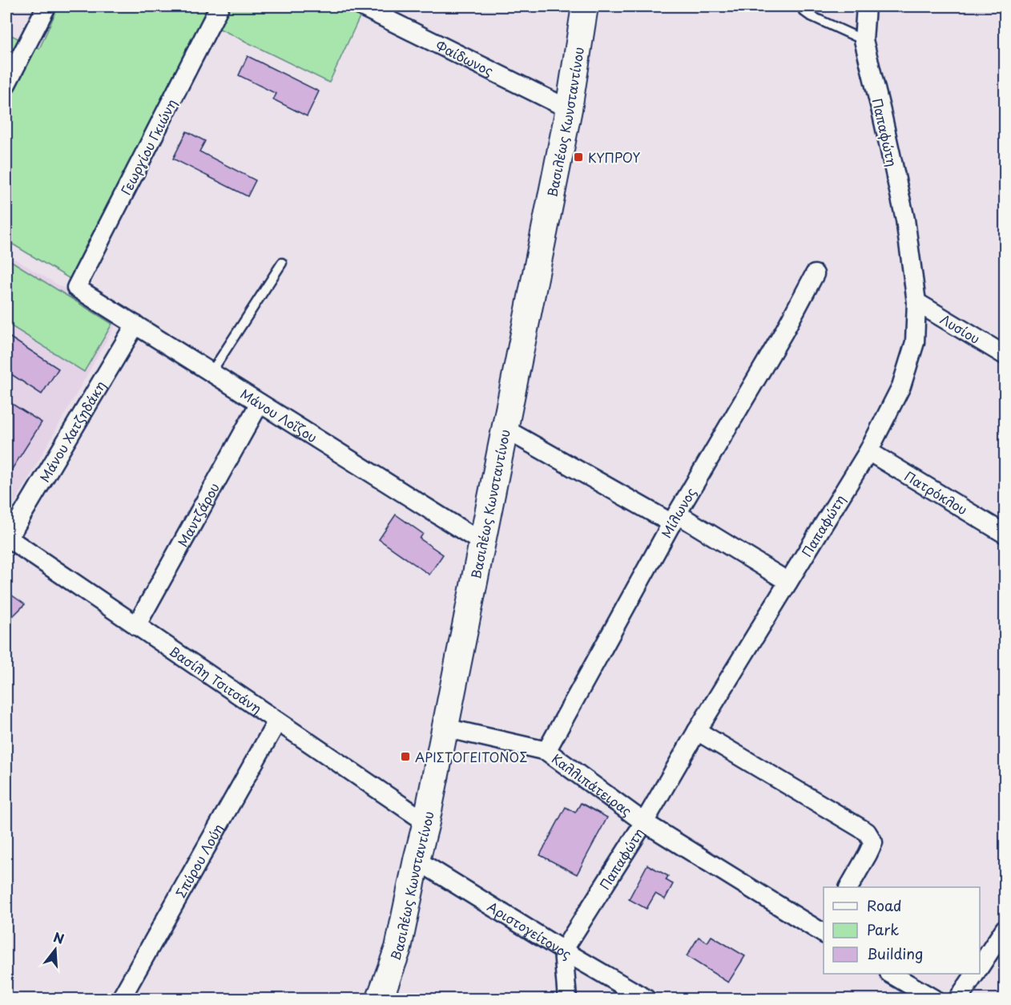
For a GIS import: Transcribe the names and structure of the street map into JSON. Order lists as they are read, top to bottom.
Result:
{
  "streets": {
    "main road": ["Βασιλέως Κωνσταντίνου"],
    "street": [
      "Φαίδωνος",
      "Παπαφώτη",
      "Γεωργίου Γκιώνη",
      "Λυσίου",
      "Μάνου Λοΐζου",
      "Μάνου Χατζηδάκη",
      "Πατρόκλου",
      "Μίλωνος",
      "Μαντζάρου",
      "Βασίλη Τσιτσάνη",
      "Καλλιπάτειρας",
      "Σπύρου Λούη",
      "Αριστογείτονος"
    ]
  },
  "crossings": [
    ["Φαίδωνος", "Βασιλέως Κωνσταντίνου"],
    ["Βασιλέως Κωνσταντίνου", "Μάνου Λοΐζου"],
    ["Βασιλέως Κωνσταντίνου", "Βασίλη Τσιτσάνη"],
    ["Βασιλέως Κωνσταντίνου", "Καλλιπάτειρας"],
    ["Βασιλέως Κωνσταντίνου", "Αριστογείτονος"],
    ["Παπαφώτη", "Λυσίου"],
    ["Παπαφώτη", "Πατρόκλου"],
    ["Παπαφώτη", "Καλλιπάτειρας"],
    ["Παπαφώτη", "Αριστογείτονος"],
    ["Γεωργίου Γκιώνη", "Μάνου Λοΐζου"],
    ["Μάνου Λοΐζου", "Μάνου Χατζηδάκη"],
    ["Μάνου Λοΐζου", "Μαντζάρου"],
    ["Μάνου Χατζηδάκη", "Βασίλη Τσιτσάνη"],
    ["Μίλωνος", "Καλλιπάτειρας"],
    ["Μαντζάρου", "Βασίλη Τσιτσάνη"],
    ["Βασίλη Τσιτσάνη", "Σπύρου Λούη"]
  ],
  "places": {
    "transit": ["ΚΥΠΡΟΥ", "ΑΡΙΣΤΟΓΕΙΤΟΝΟΣ"]
  },
  "legend": ["Road", "Park", "Building"],
  "north": "top"
}
